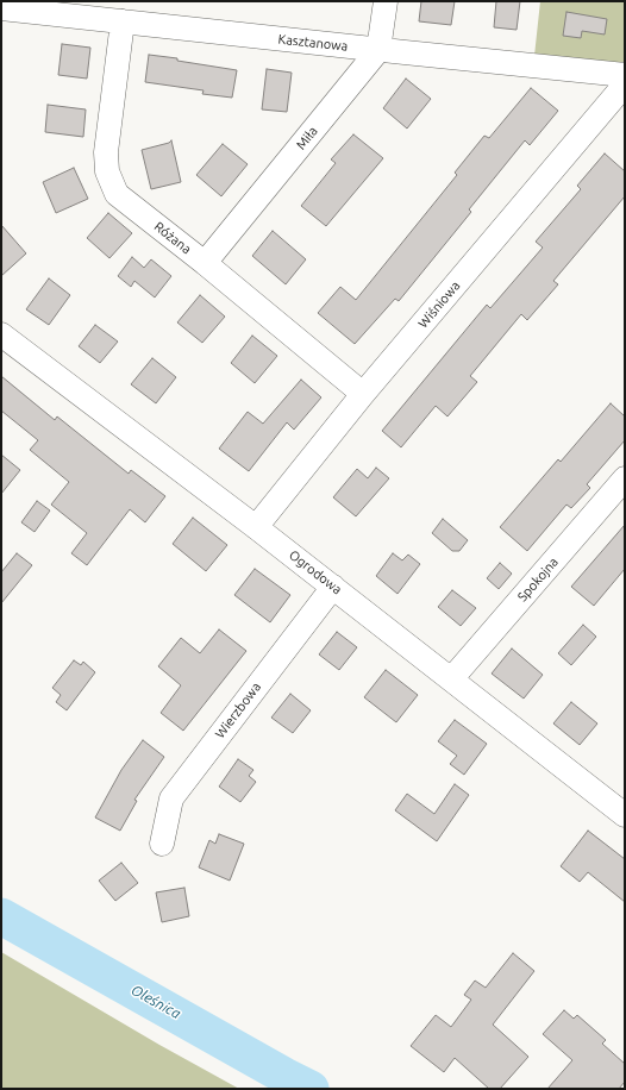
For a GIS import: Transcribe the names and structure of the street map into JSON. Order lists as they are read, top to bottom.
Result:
{
  "streets": {
    "street": [
      "Kasztanowa",
      "Miła",
      "Różana",
      "Wiśniowa",
      "Ogrodowa",
      "Spokojna",
      "Wierzbowa"
    ]
  },
  "crossings": [
    ["Kasztanowa", "Miła"],
    ["Kasztanowa", "Różana"],
    ["Miła", "Różana"],
    ["Różana", "Wiśniowa"],
    ["Wiśniowa", "Ogrodowa"],
    ["Ogrodowa", "Spokojna"],
    ["Ogrodowa", "Wierzbowa"]
  ],
  "water": ["Oleśnica"]
}
